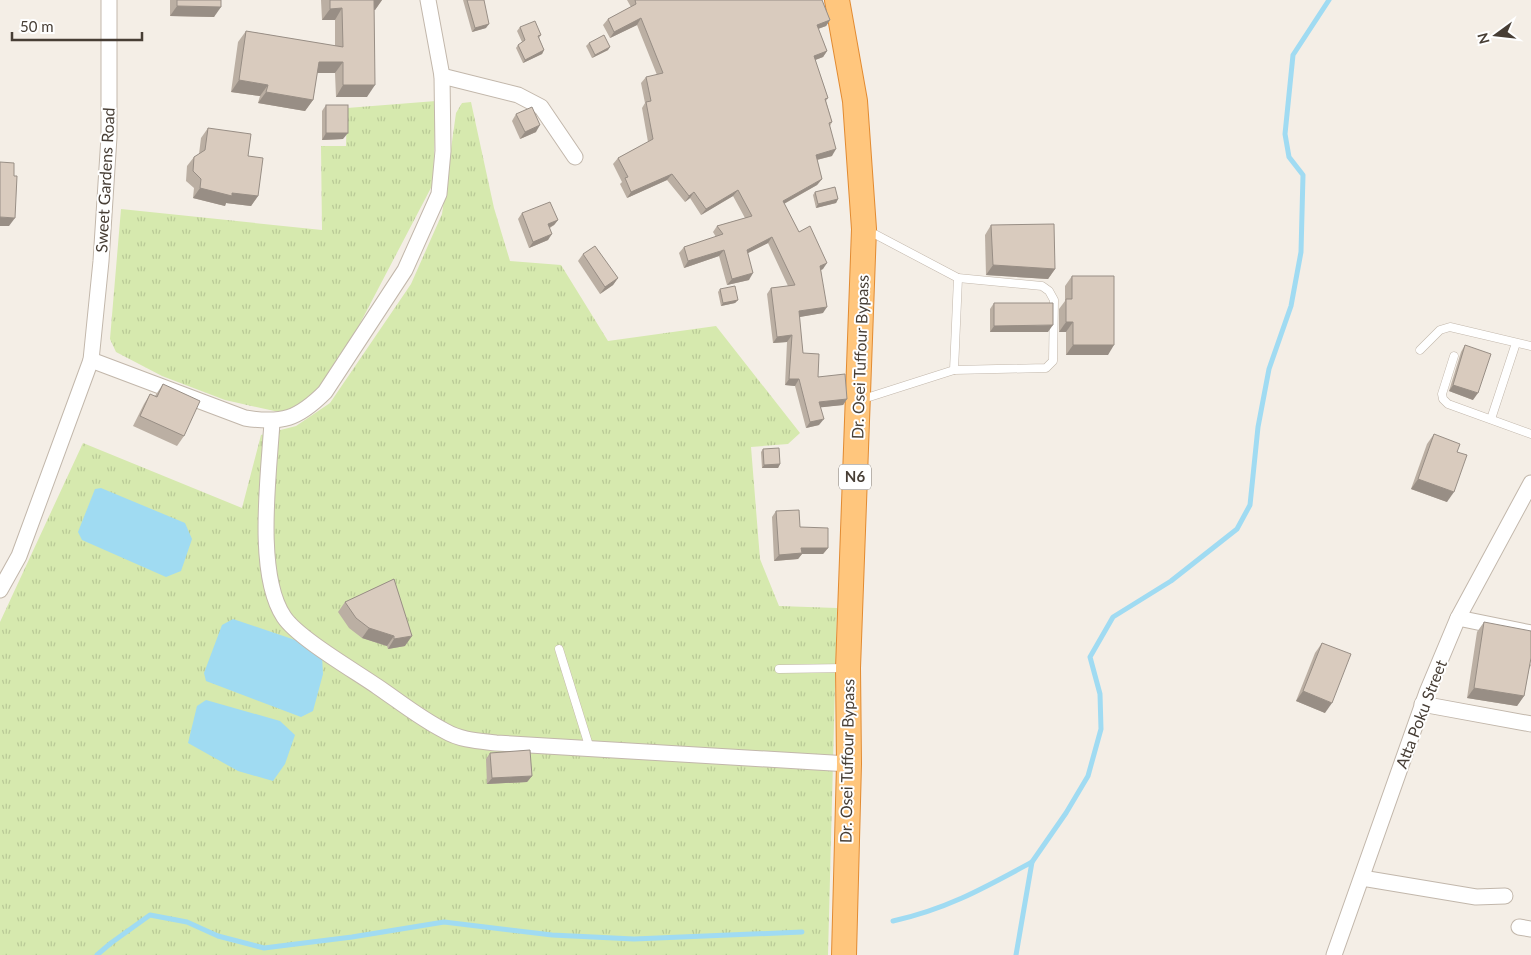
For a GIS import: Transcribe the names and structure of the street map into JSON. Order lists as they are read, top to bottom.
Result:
{
  "streets": {
    "highway": ["Dr. Osei Tuffour Bypass", "N6"],
    "street": ["Sweet Gardens Road", "Atta Poku Street"]
  },
  "scale_bar": "50 m",
  "north": "left"
}
